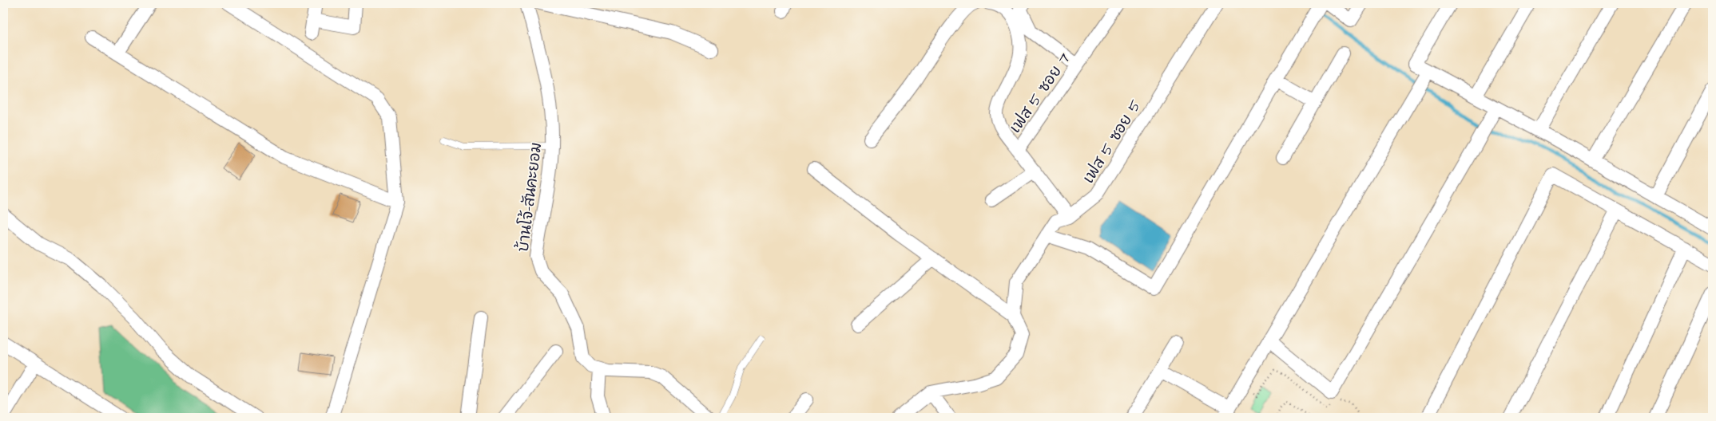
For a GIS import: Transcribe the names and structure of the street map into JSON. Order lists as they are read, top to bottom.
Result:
{
  "streets": {
    "street": ["เฟส 5 ซอย 7", "เฟส 5 ซอย 5", "บ้านโจ้-สันคะยอม"]
  },
  "crossings": [
    ["เฟส 5 ซอย 7", "เฟส 5 ซอย 5"]
  ]
}
